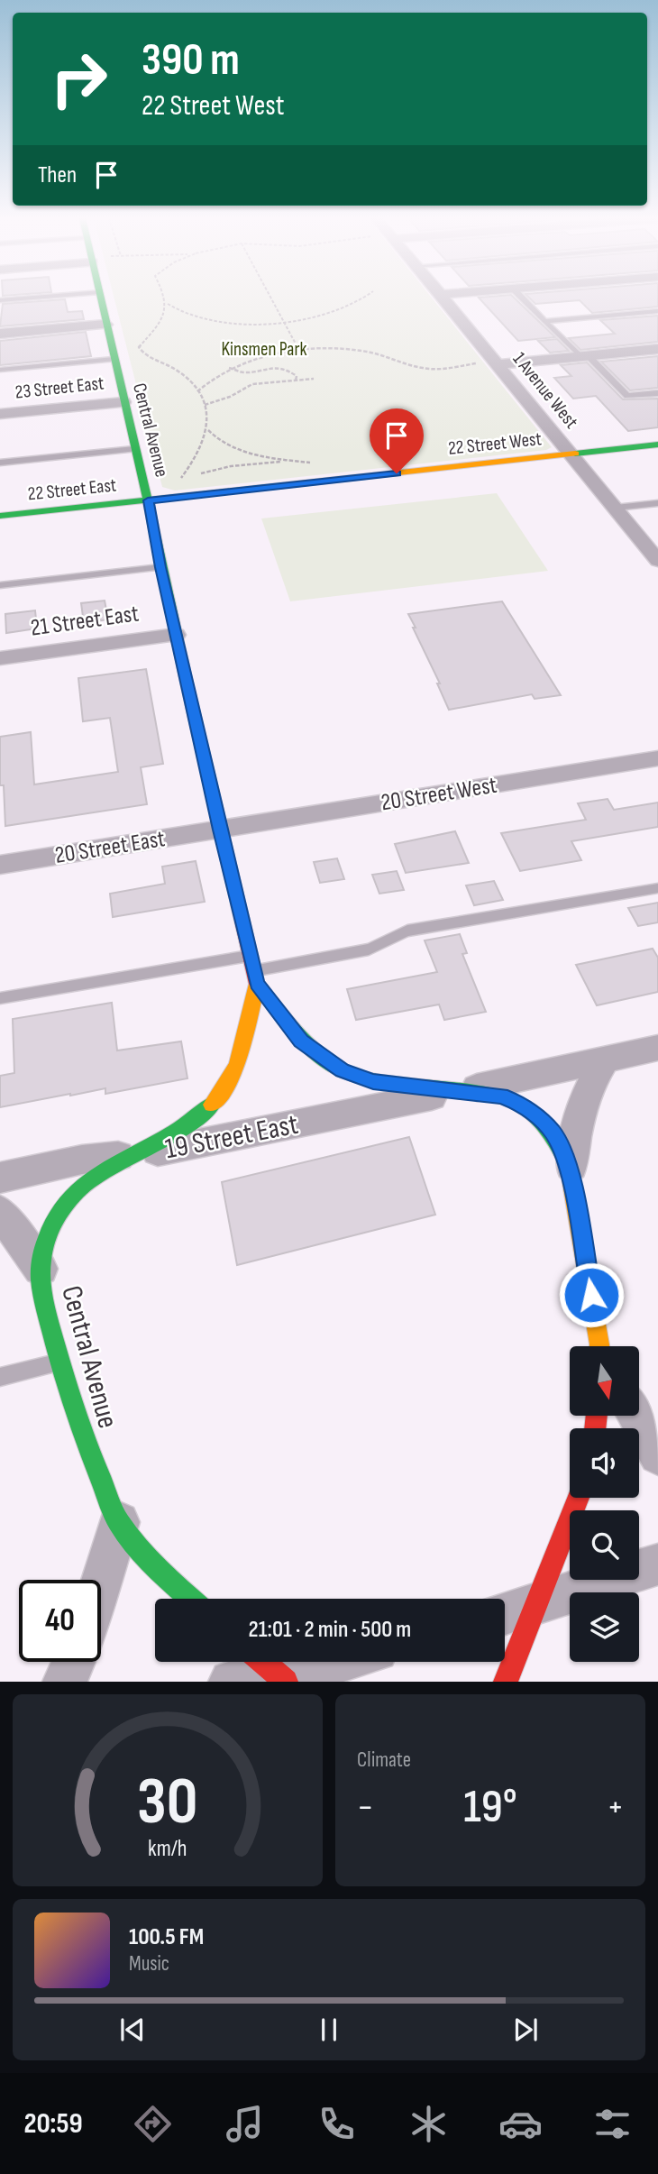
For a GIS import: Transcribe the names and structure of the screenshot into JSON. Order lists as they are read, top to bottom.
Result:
{
  "streets": {
    "street": [
      "23 Street East",
      "1 Avenue West",
      "Central Avenue",
      "22 Street West",
      "22 Street East",
      "21 Street East",
      "20 Street West",
      "20 Street East",
      "19 Street East"
    ]
  },
  "crossings": [
    ["23 Street East", "Central Avenue"],
    ["1 Avenue West", "22 Street West"],
    ["Central Avenue", "22 Street West"],
    ["Central Avenue", "22 Street East"],
    ["Central Avenue", "21 Street East"],
    ["Central Avenue", "20 Street West"],
    ["Central Avenue", "20 Street East"],
    ["Central Avenue", "19 Street East"],
    ["22 Street West", "22 Street East"],
    ["20 Street West", "20 Street East"]
  ],
  "parks": ["Kinsmen Park"],
  "north": "bottom",
  "page": {
    "turn": ["390 m", "22 Street West"],
    "then": "Then",
    "limit": "40",
    "trip": "21:01 · 2 min · 500 m",
    "tile": "Climate",
    "heat": ["−", "19°", "+"],
    "song": ["100.5 FM", "Music"],
    "tabs": "20:59",
    "gauge": ["30", "km/h"]
  }
}
